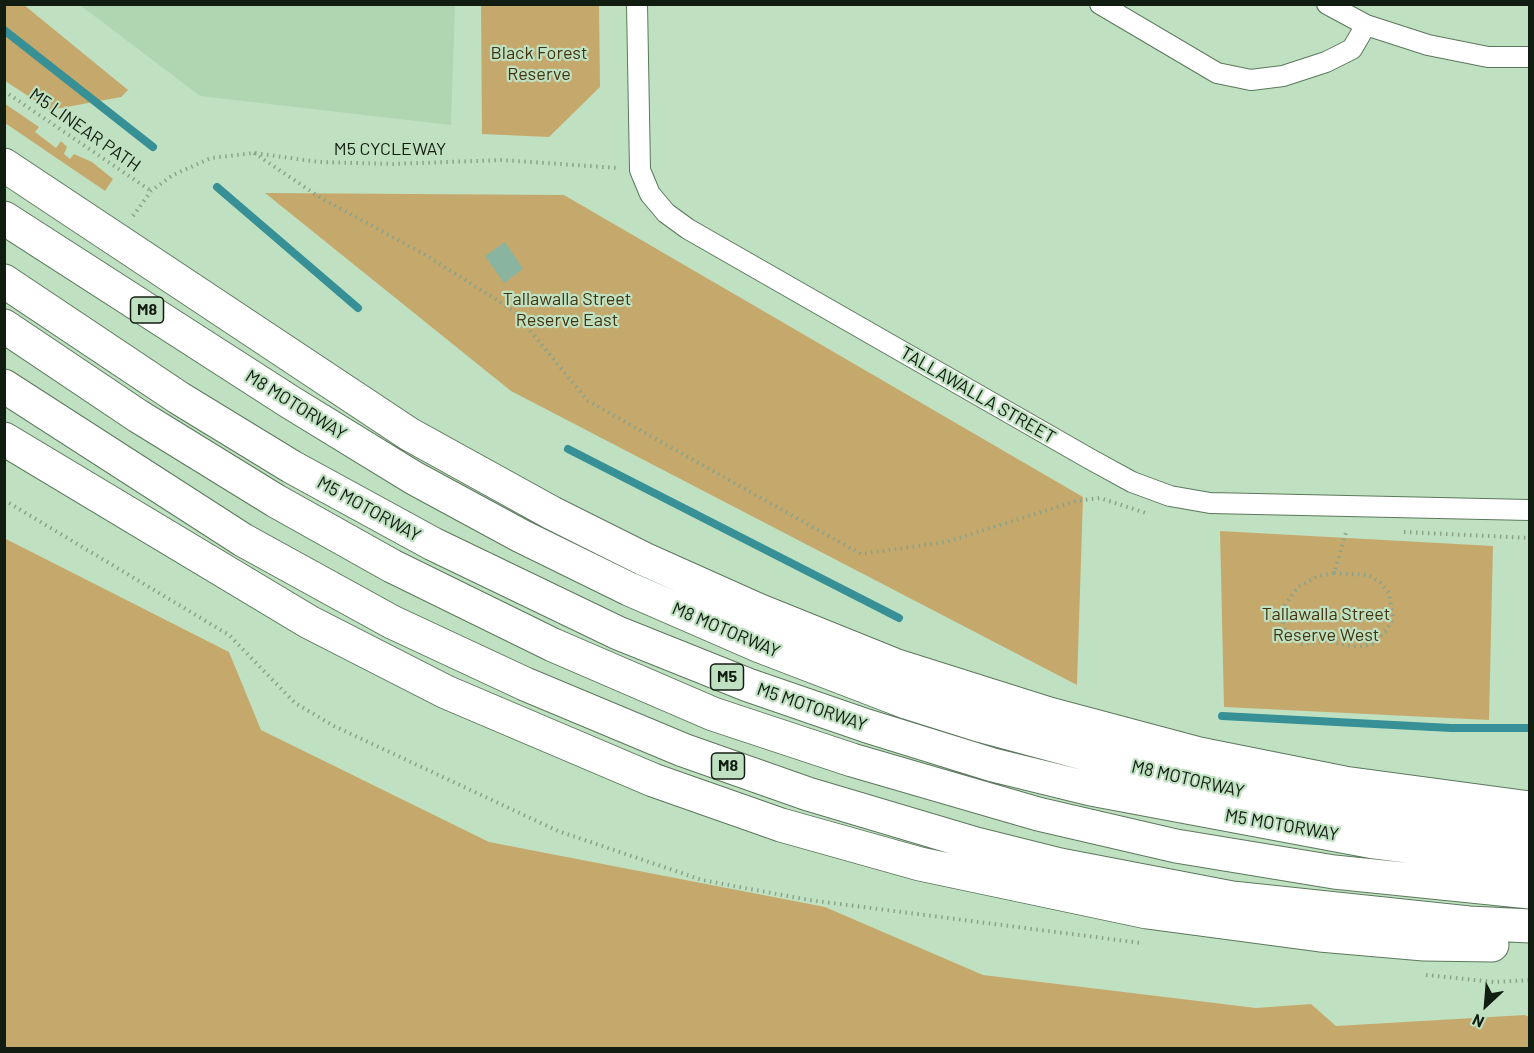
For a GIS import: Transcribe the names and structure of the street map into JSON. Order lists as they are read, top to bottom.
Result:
{
  "streets": {
    "highway": [
      "M8",
      "M8 MOTORWAY",
      "M5 MOTORWAY",
      "M5"
    ],
    "street": ["TALLAWALLA STREET"],
    "path": ["M5 LINEAR PATH", "M5 CYCLEWAY"]
  },
  "crossings": [
    ["M5 LINEAR PATH", "M5 CYCLEWAY"],
    ["M5 CYCLEWAY", "TALLAWALLA STREET"]
  ],
  "parks": ["Black Forest Reserve", "Tallawalla Street Reserve East", "Tallawalla Street Reserve West"],
  "north": "bottom left"
}
